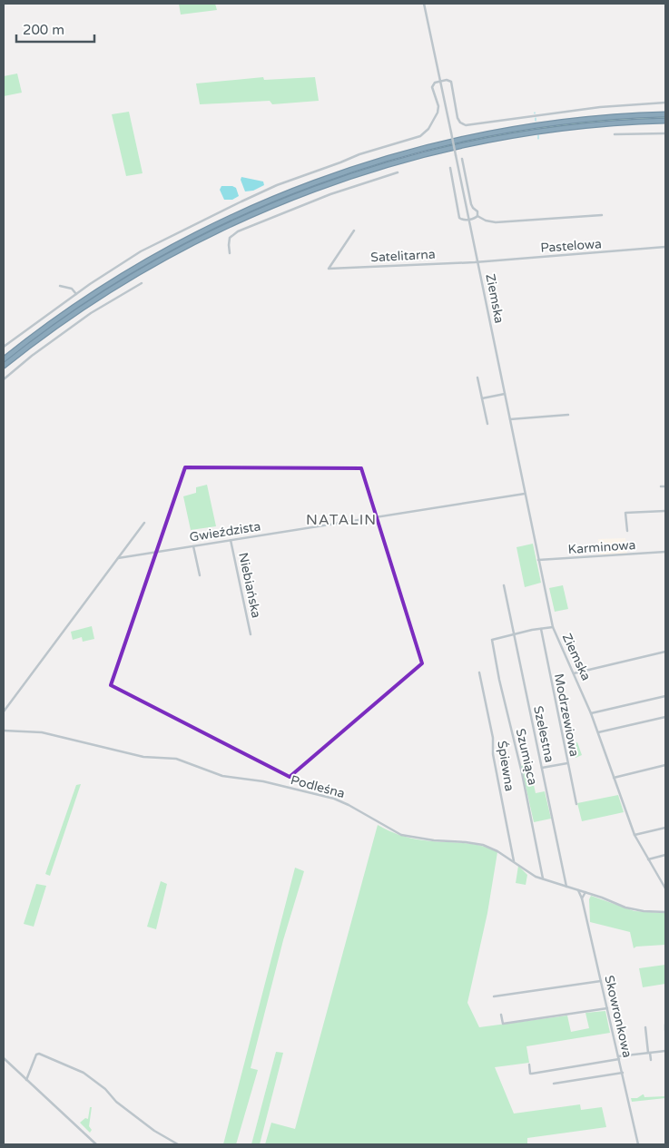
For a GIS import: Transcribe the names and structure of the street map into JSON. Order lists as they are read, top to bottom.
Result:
{
  "streets": {
    "street": [
      "Pastelowa",
      "Satelitarna",
      "Ziemska",
      "Gwieździsta",
      "Karminowa",
      "Niebiańska",
      "Modrzewiowa",
      "Szelestna",
      "Szumiąca",
      "Śpiewna",
      "Podleśna",
      "Skowronkowa"
    ]
  },
  "crossings": [
    ["Pastelowa", "Satelitarna"],
    ["Pastelowa", "Ziemska"],
    ["Satelitarna", "Ziemska"],
    ["Ziemska", "Gwieździsta"],
    ["Ziemska", "Karminowa"],
    ["Gwieździsta", "Niebiańska"],
    ["Szelestna", "Szumiąca"],
    ["Szelestna", "Podleśna"],
    ["Szumiąca", "Podleśna"],
    ["Śpiewna", "Podleśna"],
    ["Podleśna", "Skowronkowa"]
  ],
  "districts": ["NATALIN"],
  "scale_bar": "200 m"
}
